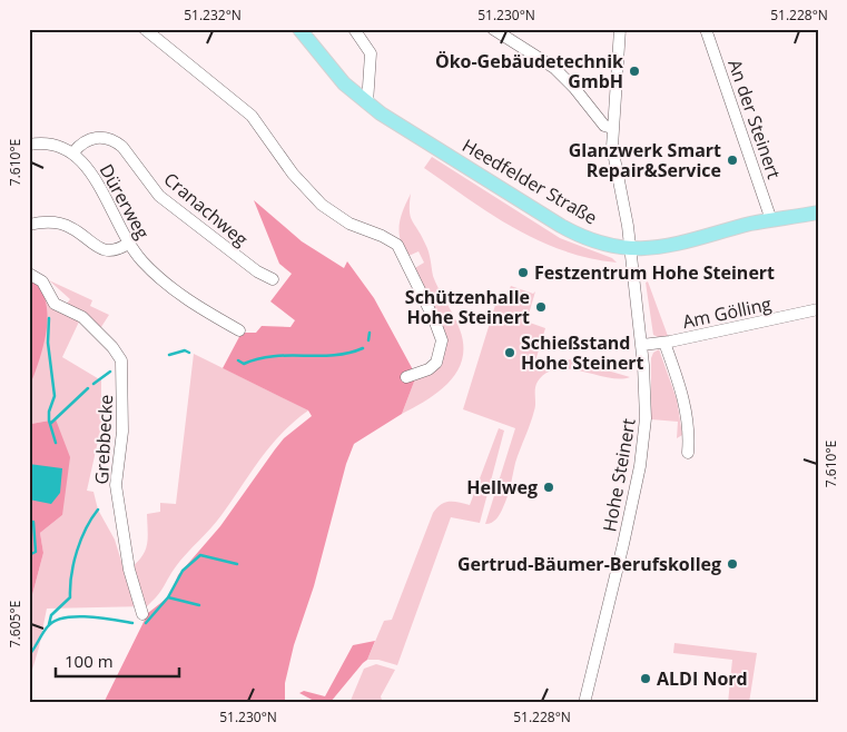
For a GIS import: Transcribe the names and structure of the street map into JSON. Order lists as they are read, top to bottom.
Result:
{
  "streets": {
    "main road": ["Heedfelder Straße"],
    "street": [
      "An der Steinert",
      "Dürerweg",
      "Cranachweg",
      "Am Gölling",
      "Grebbecke",
      "Hohe Steinert"
    ]
  },
  "crossings": [
    ["An der Steinert", "Heedfelder Straße"],
    ["Heedfelder Straße", "Hohe Steinert"],
    ["Dürerweg", "Cranachweg"],
    ["Am Gölling", "Hohe Steinert"]
  ],
  "places": [
    "Öko-Gebäudetechnik GmbH",
    "Glanzwerk Smart Repair&Service",
    "Festzentrum Hohe Steinert",
    "Schützenhalle Hohe Steinert",
    "Schießstand Hohe Steinert",
    "Hellweg",
    "Gertrud-Bäumer-Berufskolleg",
    "ALDI Nord"
  ],
  "scale_bar": "100 m",
  "coordinates": [
    "51.232°N",
    "51.230°N",
    "51.228°N",
    "7.610°E",
    "7.605°E"
  ]
}
